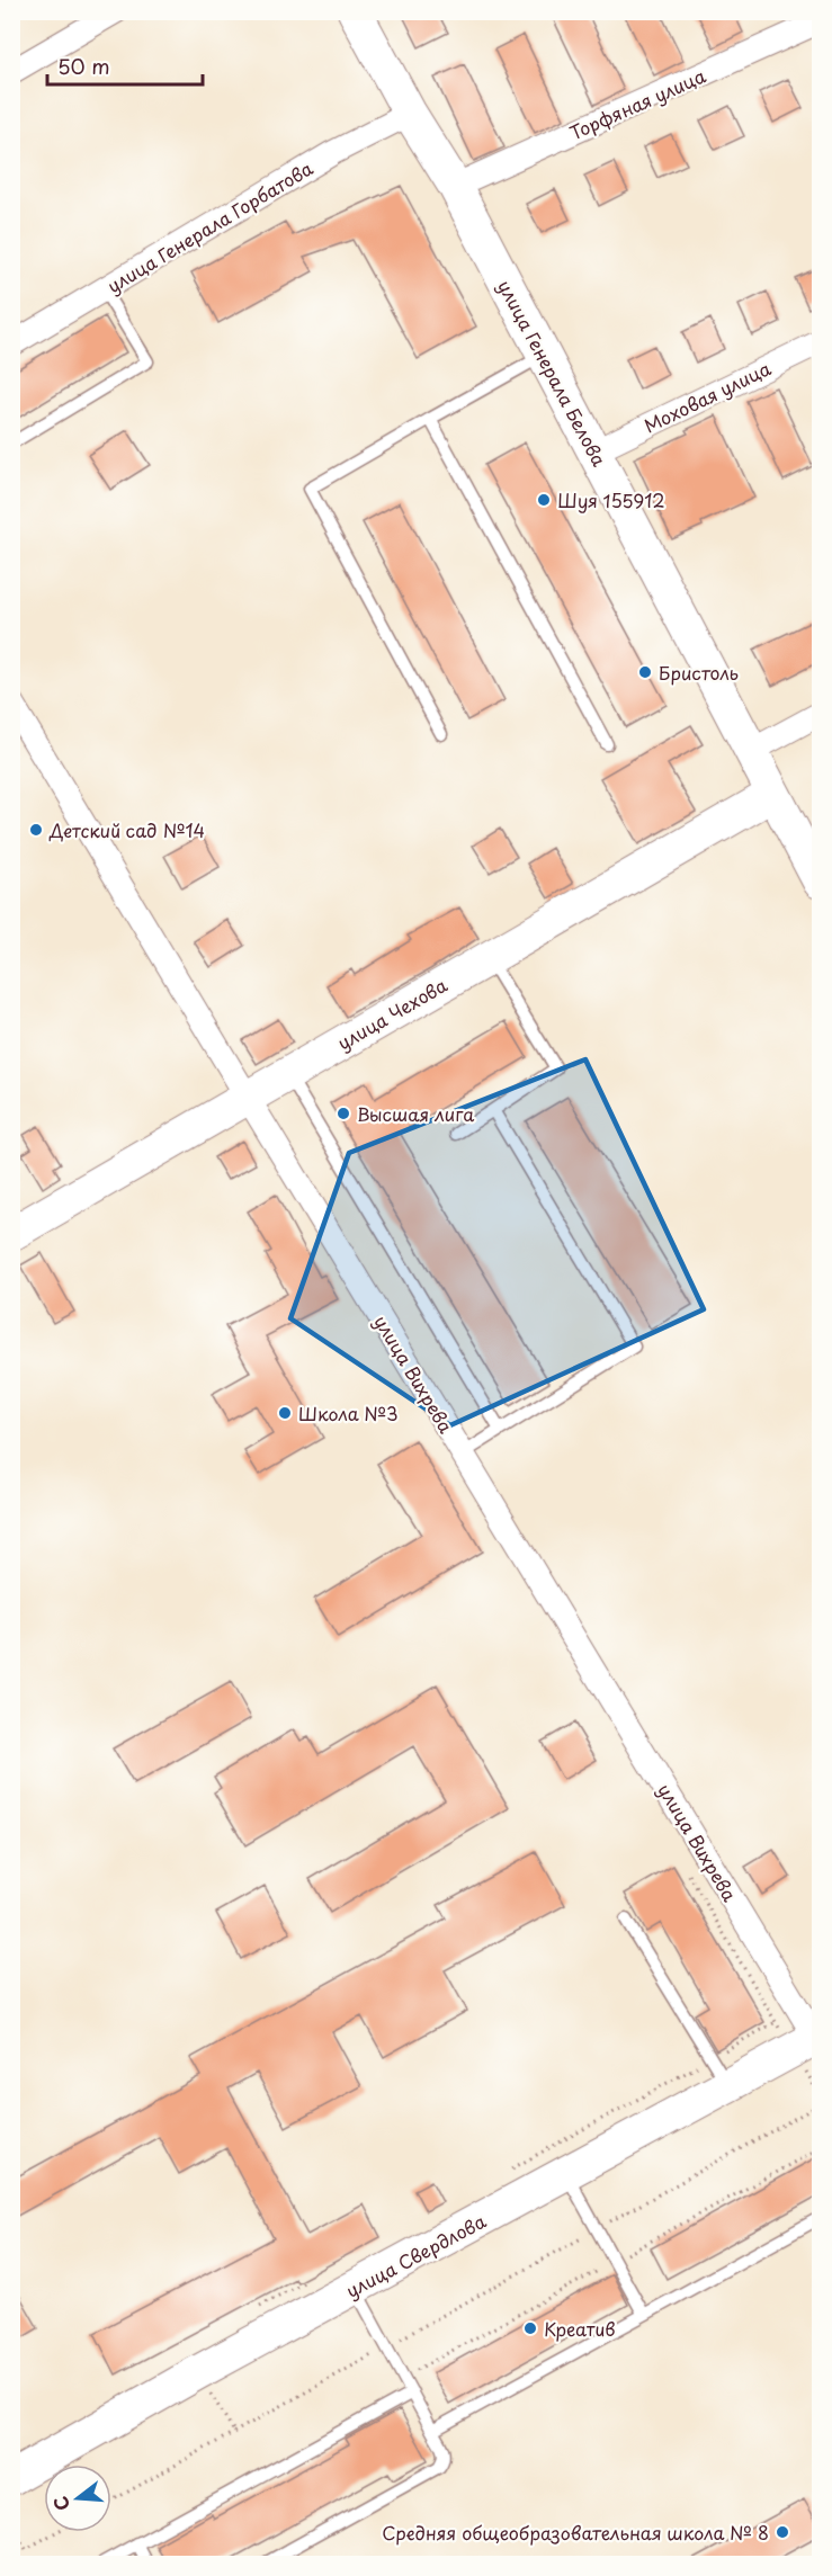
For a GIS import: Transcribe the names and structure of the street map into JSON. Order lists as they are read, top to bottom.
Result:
{
  "streets": {
    "street": [
      "Торфяная улица",
      "улица Генерала Горбатова",
      "улица Генерала Белова",
      "Моховая улица",
      "улица Чехова",
      "улица Вихрева",
      "улица Свердлова"
    ]
  },
  "crossings": [
    ["Торфяная улица", "улица Генерала Белова"],
    ["улица Генерала Горбатова", "улица Генерала Белова"],
    ["улица Генерала Белова", "Моховая улица"],
    ["улица Генерала Белова", "улица Чехова"],
    ["улица Чехова", "улица Вихрева"],
    ["улица Вихрева", "улица Свердлова"]
  ],
  "places": [
    "Шуя 155912",
    "Бристоль",
    "Детский сад №14",
    "Высшая лига",
    "Школа №3",
    "Креатив",
    "Средняя общеобразовательная школа № 8"
  ],
  "scale_bar": "50 m",
  "north": "left"
}
